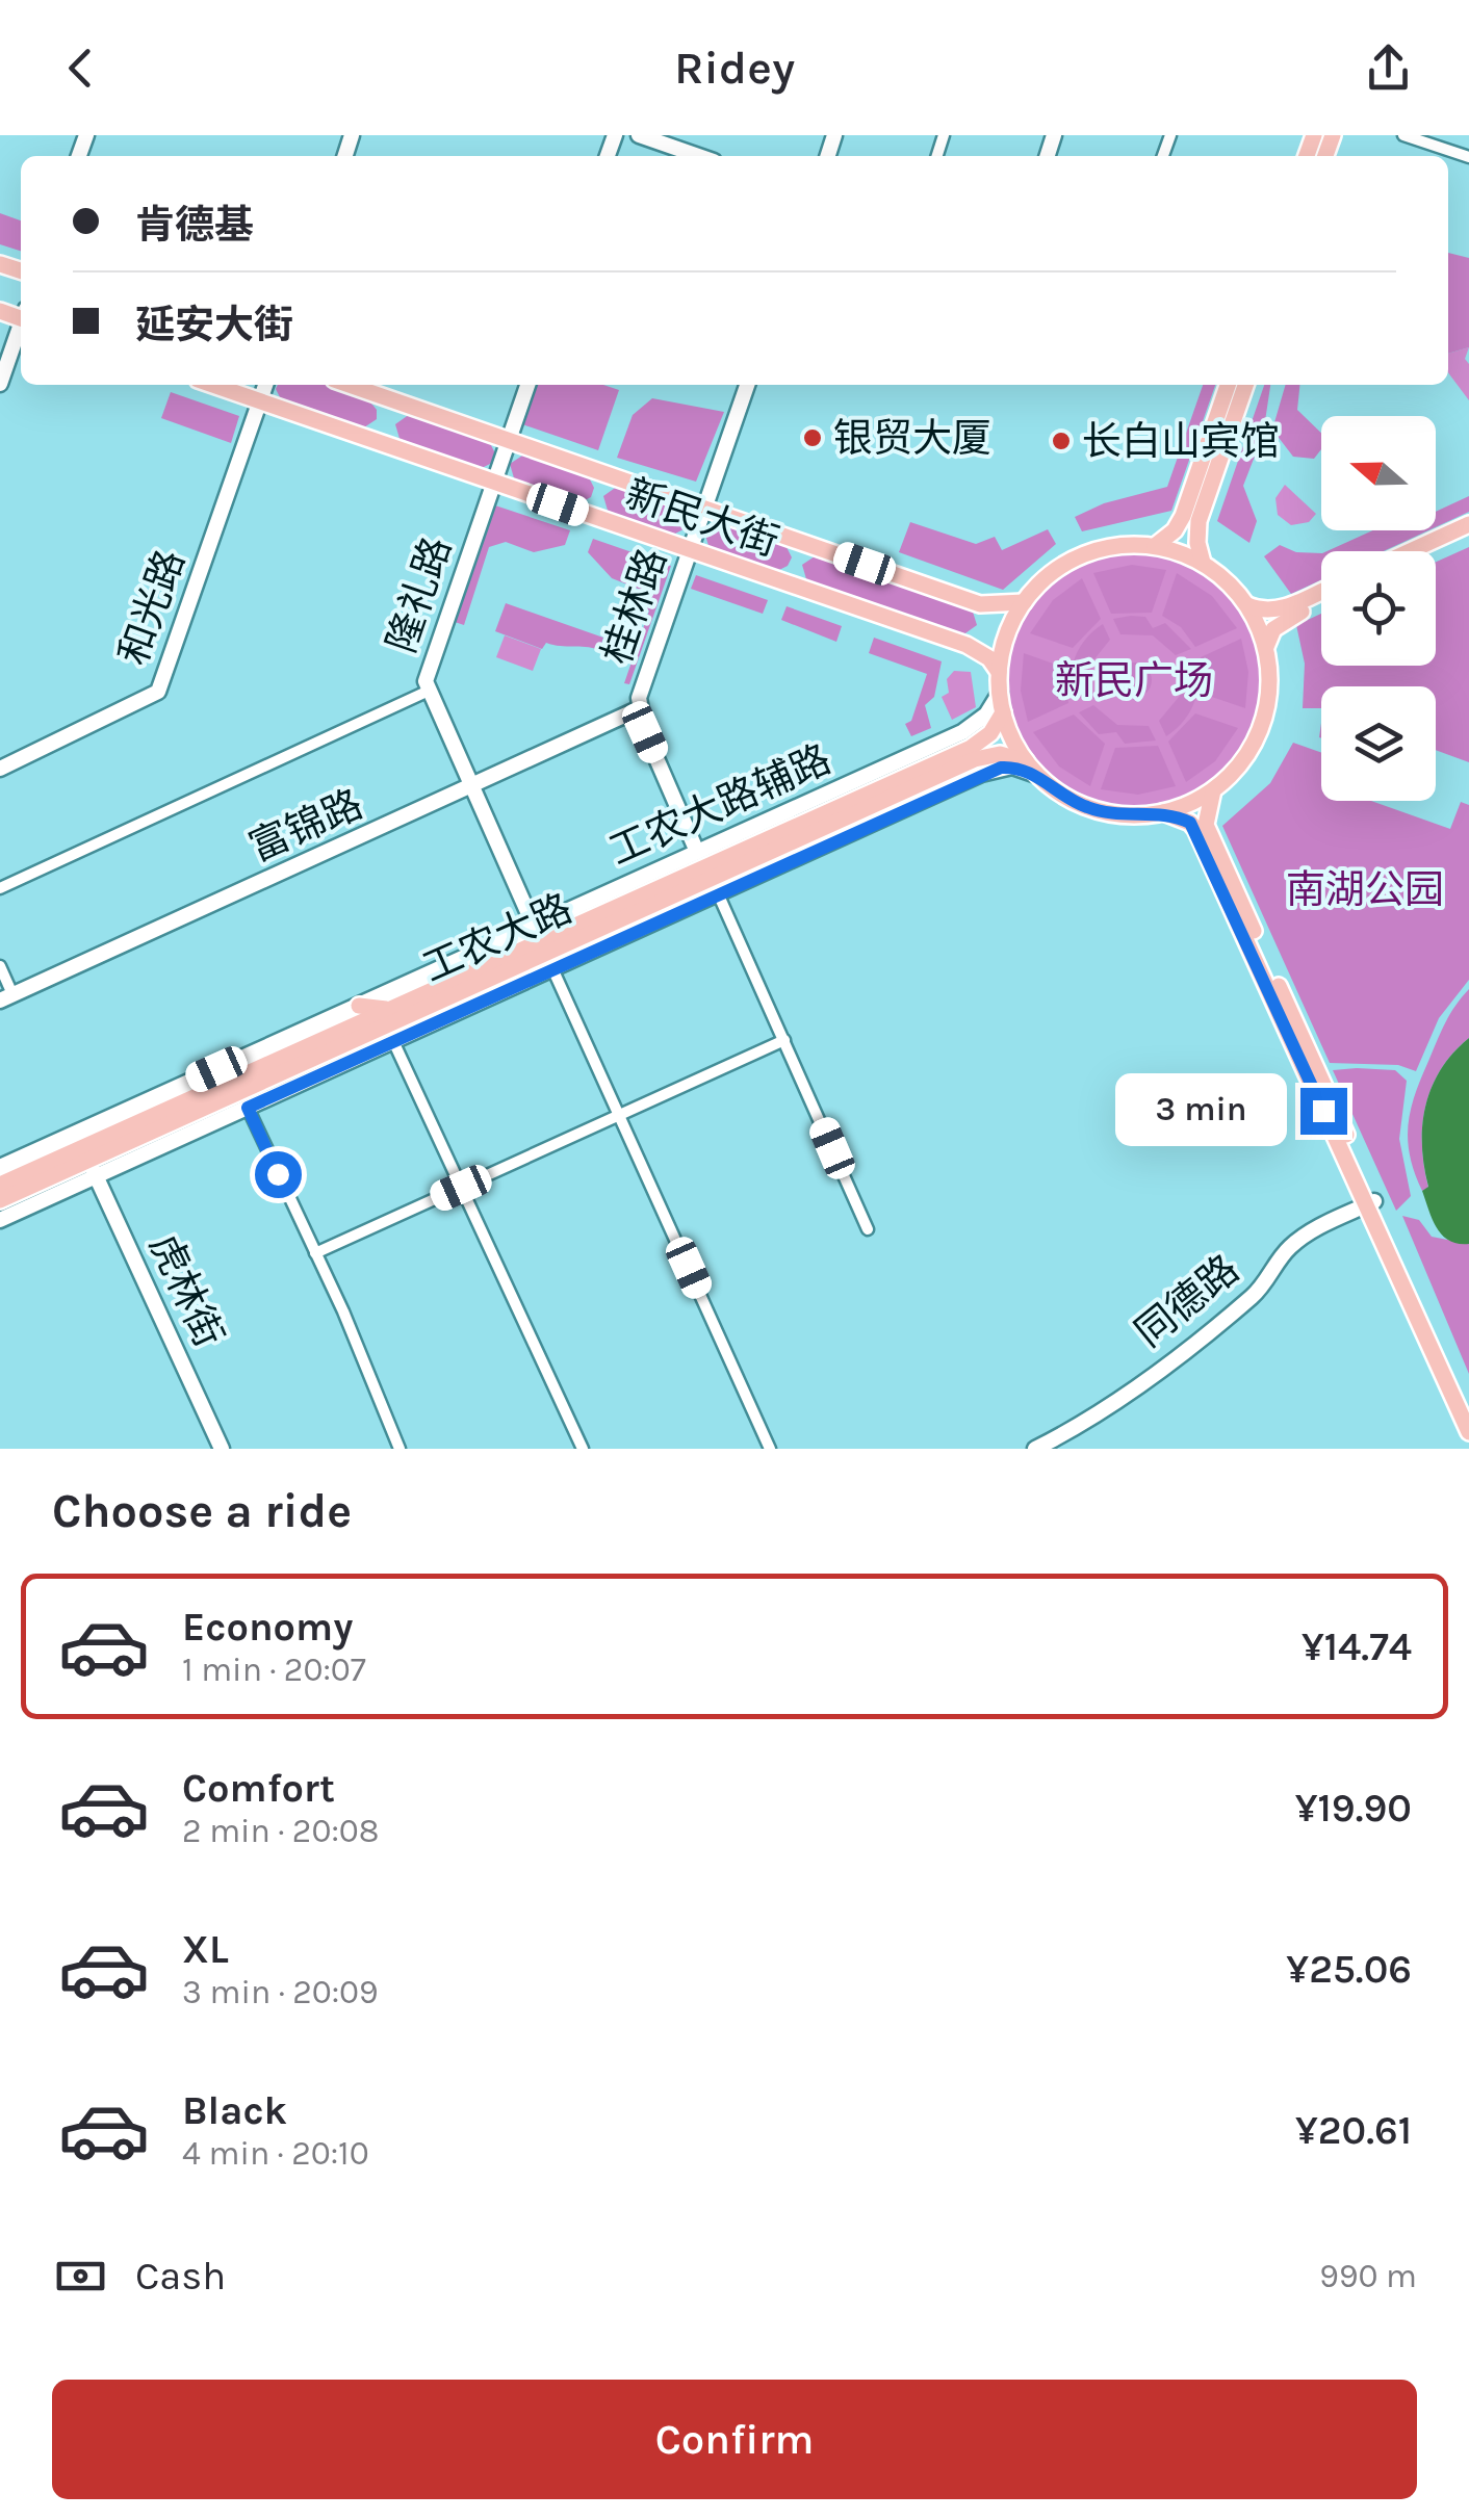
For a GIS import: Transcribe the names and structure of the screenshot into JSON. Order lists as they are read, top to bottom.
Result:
{
  "streets": {
    "main road": ["新民大街", "工农大路"],
    "street": [
      "隆礼路",
      "桂林路",
      "和光路",
      "工农大路辅路",
      "富锦路",
      "虎林街",
      "同德路"
    ]
  },
  "crossings": [
    ["新民大街", "隆礼路"],
    ["新民大街", "桂林路"],
    ["新民大街", "和光路"],
    ["新民大街", "工农大路辅路"],
    ["新民大街", "工农大路"],
    ["隆礼路", "工农大路辅路"],
    ["隆礼路", "富锦路"],
    ["隆礼路", "工农大路"],
    ["桂林路", "工农大路辅路"],
    ["桂林路", "富锦路"],
    ["工农大路辅路", "工农大路"],
    ["工农大路辅路", "虎林街"],
    ["工农大路", "虎林街"]
  ],
  "parks": ["新民广场", "南湖公园"],
  "places": ["银贸大厦", "长白山宾馆"],
  "north": "left",
  "page": {
    "header": "Ridey",
    "banner": ["肯德基", "延安大街"],
    "bubble": "3 min",
    "heading": "Choose a ride",
    "list": [
      {
        "name": "Economy",
        "note": "1 min · 20:07",
        "value": "¥14.74"
      },
      {
        "name": "Comfort",
        "note": "2 min · 20:08",
        "value": "¥19.90"
      },
      {
        "name": "XL",
        "note": "3 min · 20:09",
        "value": "¥25.06"
      },
      {
        "name": "Black",
        "note": "4 min · 20:10",
        "value": "¥20.61"
      }
    ],
    "pay": ["Cash", "990 m"],
    "buttons": "Confirm"
  }
}
